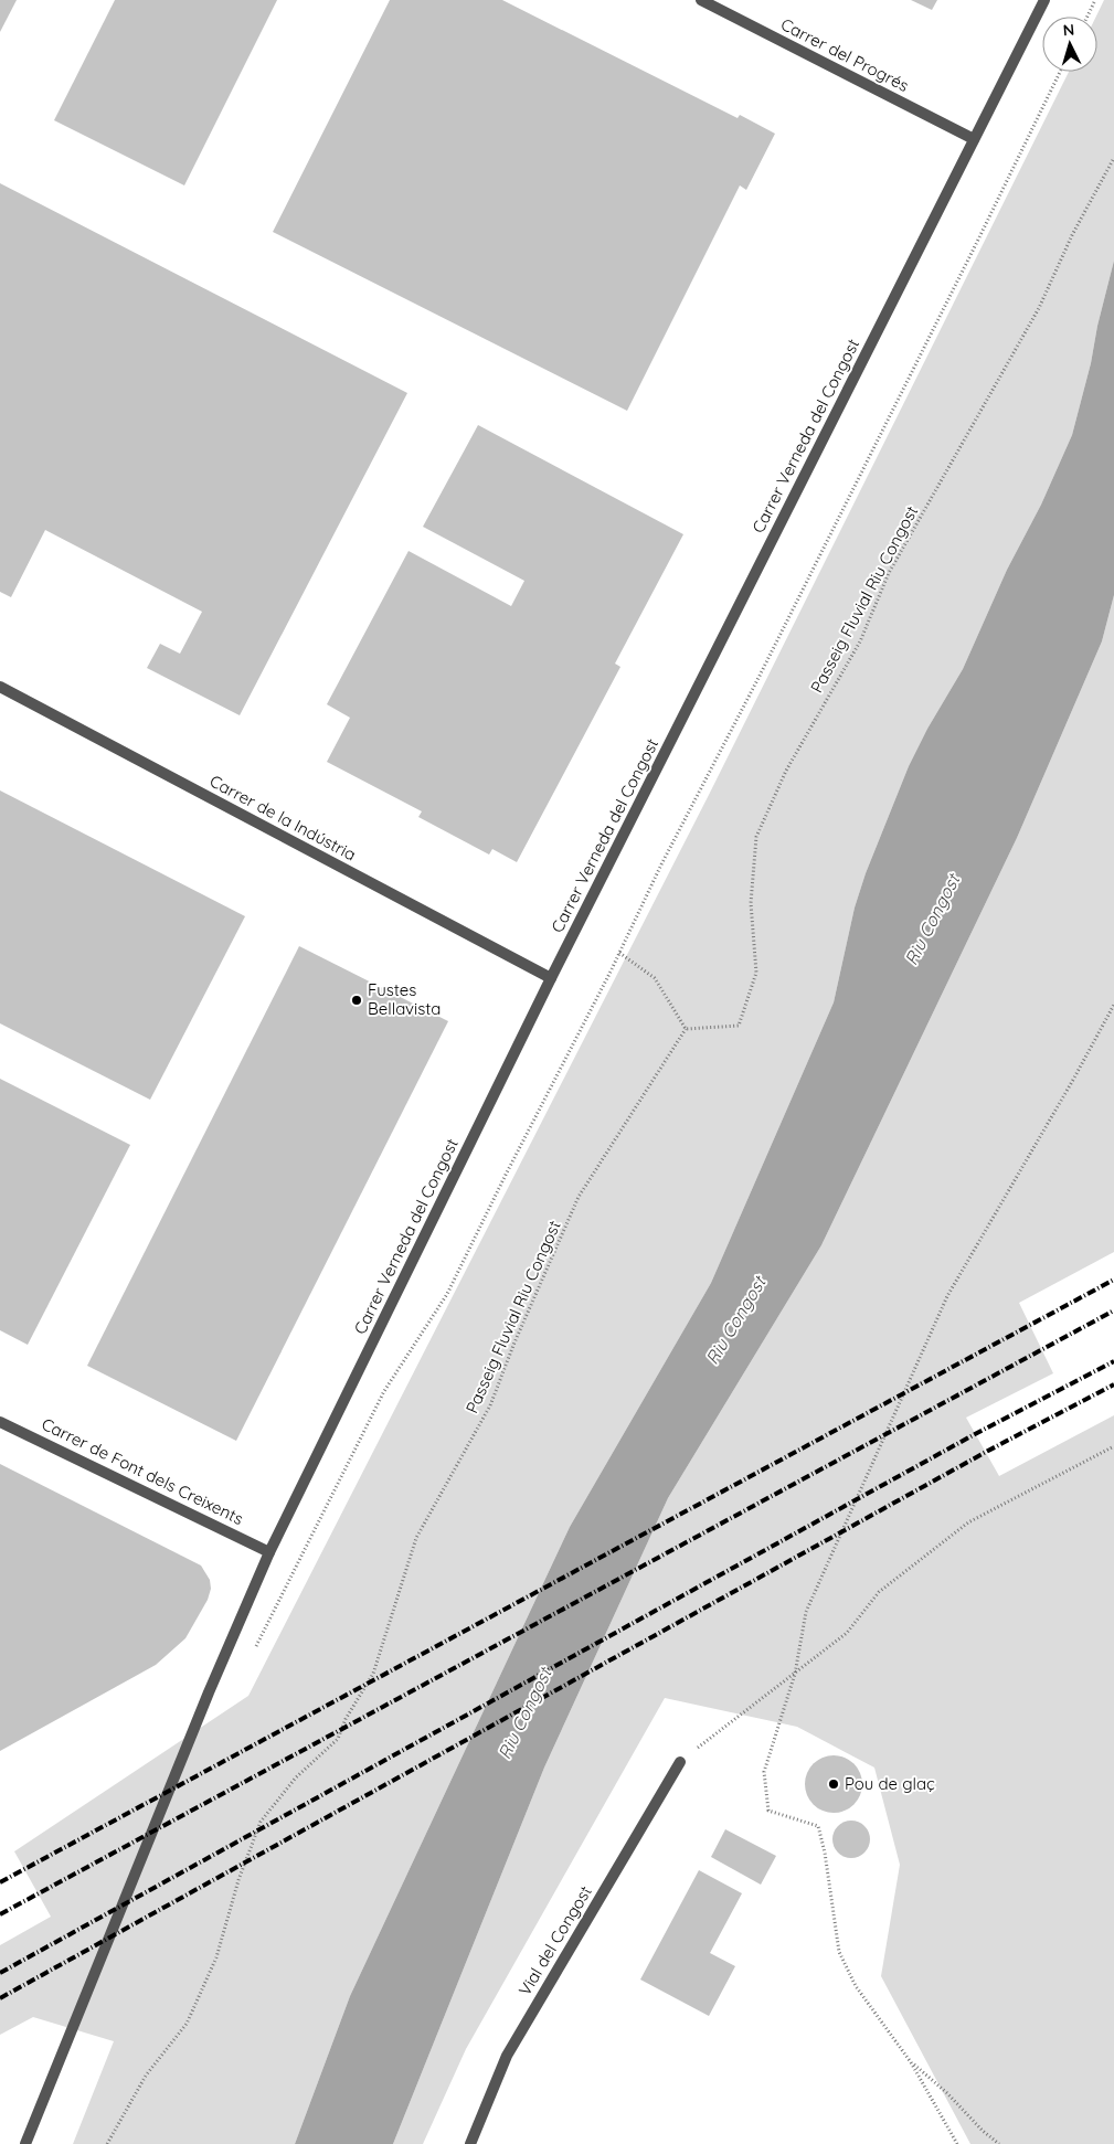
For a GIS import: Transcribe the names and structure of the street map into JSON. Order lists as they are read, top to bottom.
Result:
{
  "streets": {
    "street": [
      "Carrer del Progrés",
      "Carrer Verneda del Congost",
      "Carrer de la Indústria",
      "Carrer de Font dels Creixents",
      "Vial del Congost"
    ],
    "path": ["Passeig Fluvial Riu Congost"]
  },
  "crossings": [
    ["Carrer del Progrés", "Carrer Verneda del Congost"],
    ["Carrer Verneda del Congost", "Carrer de la Indústria"],
    ["Carrer Verneda del Congost", "Carrer de Font dels Creixents"]
  ],
  "water": ["Riu Congost"],
  "places": ["Fustes Bellavista", "Pou de glaç"],
  "north": "top"
}
